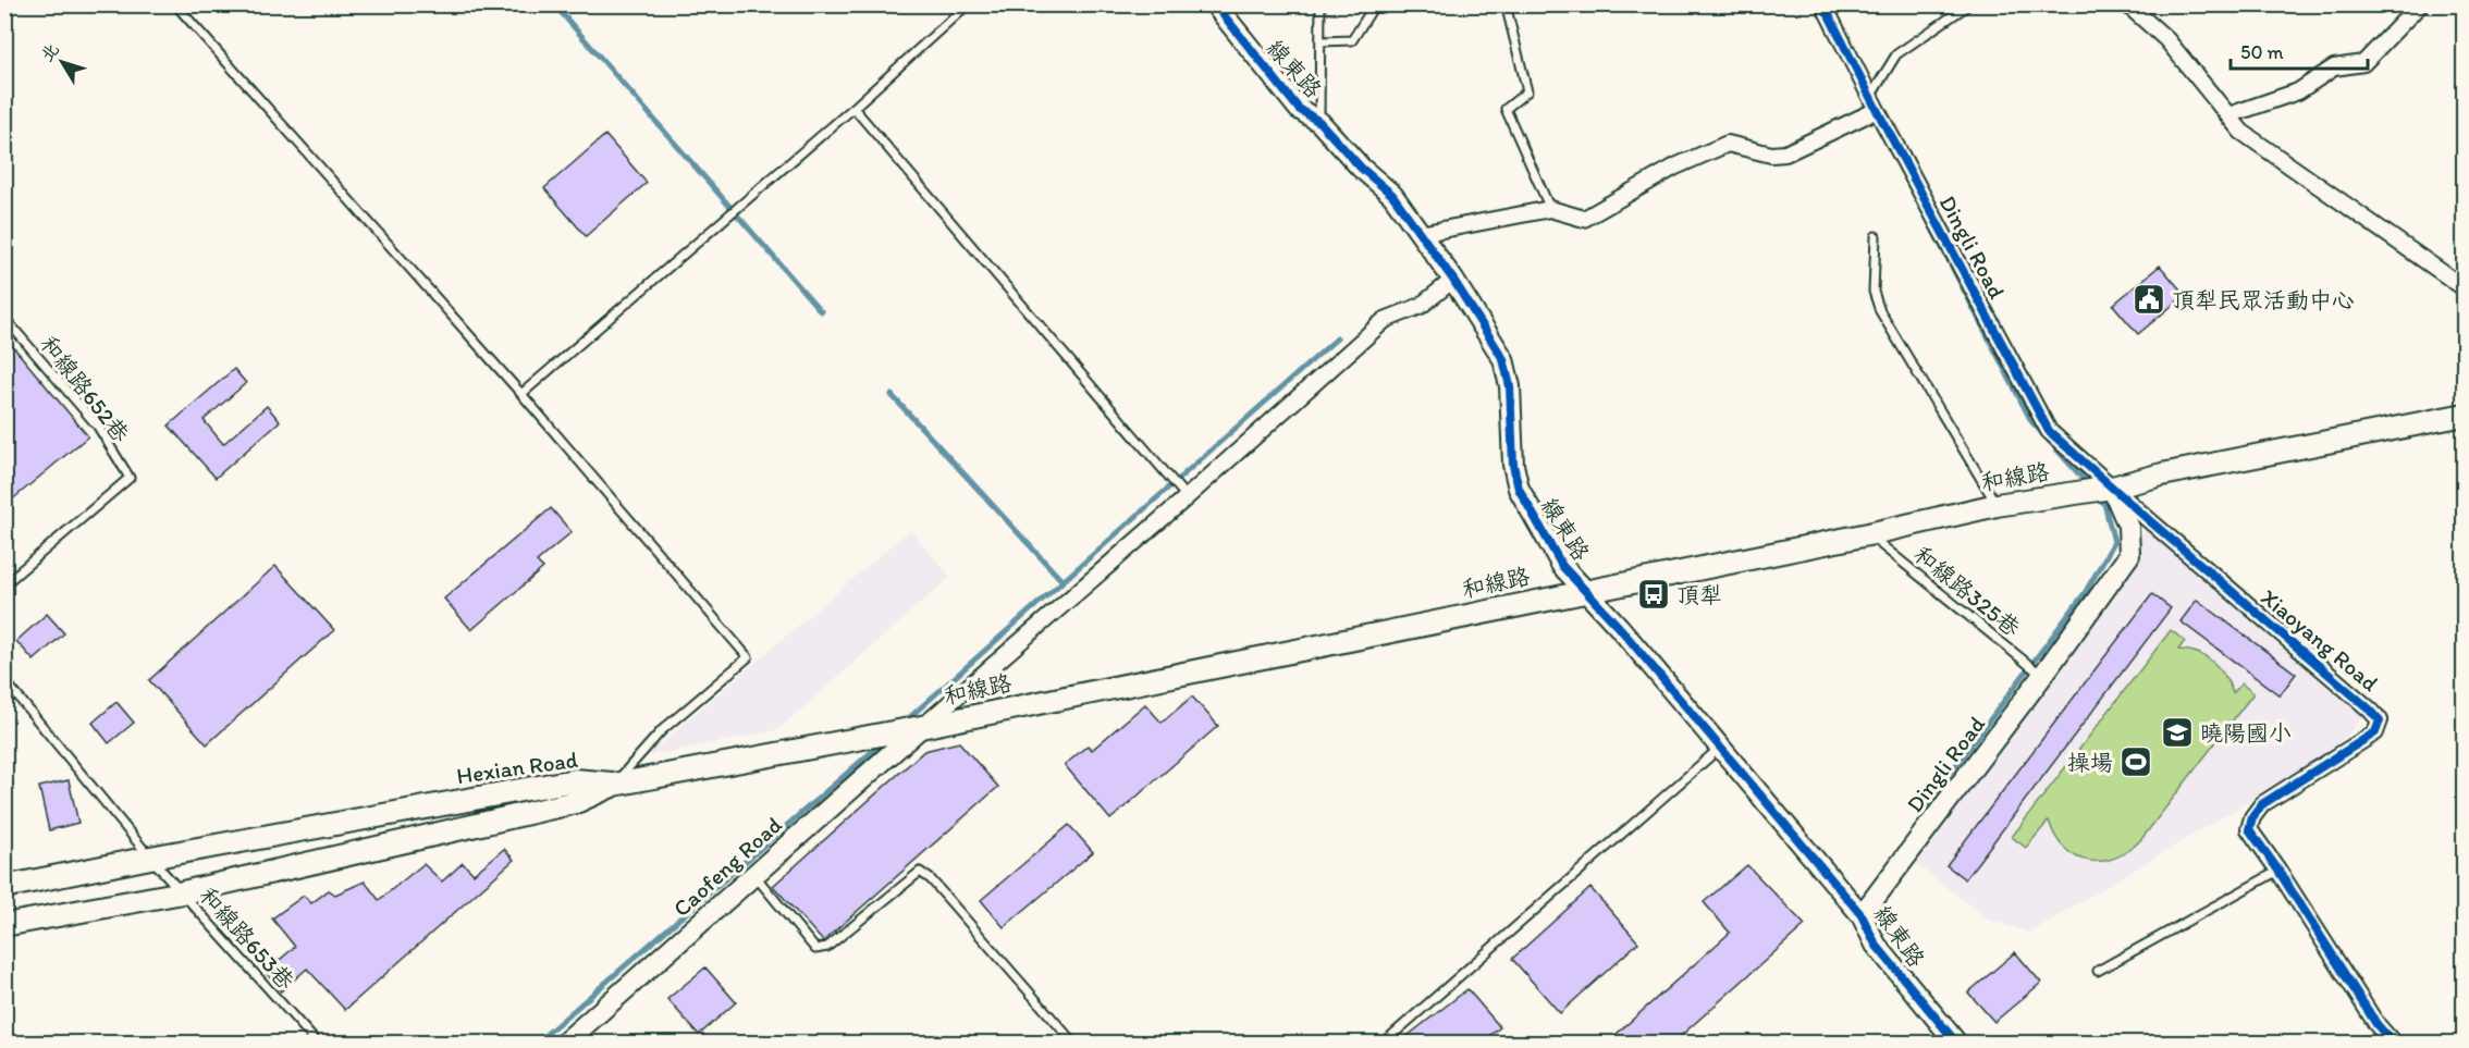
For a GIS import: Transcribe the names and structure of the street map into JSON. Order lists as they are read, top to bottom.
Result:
{
  "streets": {
    "main road": ["和線路", "Hexian Road"],
    "street": [
      "線東路",
      "Dingli Road",
      "Xiaoyang Road",
      "Caofeng Road"
    ],
    "lane": ["和線路652巷", "和線路325巷", "和線路653巷"]
  },
  "crossings": [
    ["線東路", "Dingli Road"],
    ["線東路", "和線路"],
    ["Dingli Road", "和線路"],
    ["Dingli Road", "和線路325巷"],
    ["Dingli Road", "Xiaoyang Road"],
    ["和線路", "和線路325巷"],
    ["和線路", "Xiaoyang Road"],
    ["和線路", "Hexian Road"],
    ["和線路", "Caofeng Road"],
    ["Hexian Road", "和線路653巷"]
  ],
  "places": {
    "public building": ["頂犁民眾活動中心"],
    "bus stop": ["頂犁"],
    "school or university": ["曉陽國小"],
    "sports": ["操場"]
  },
  "scale_bar": "50 m",
  "north": "top left"
}
